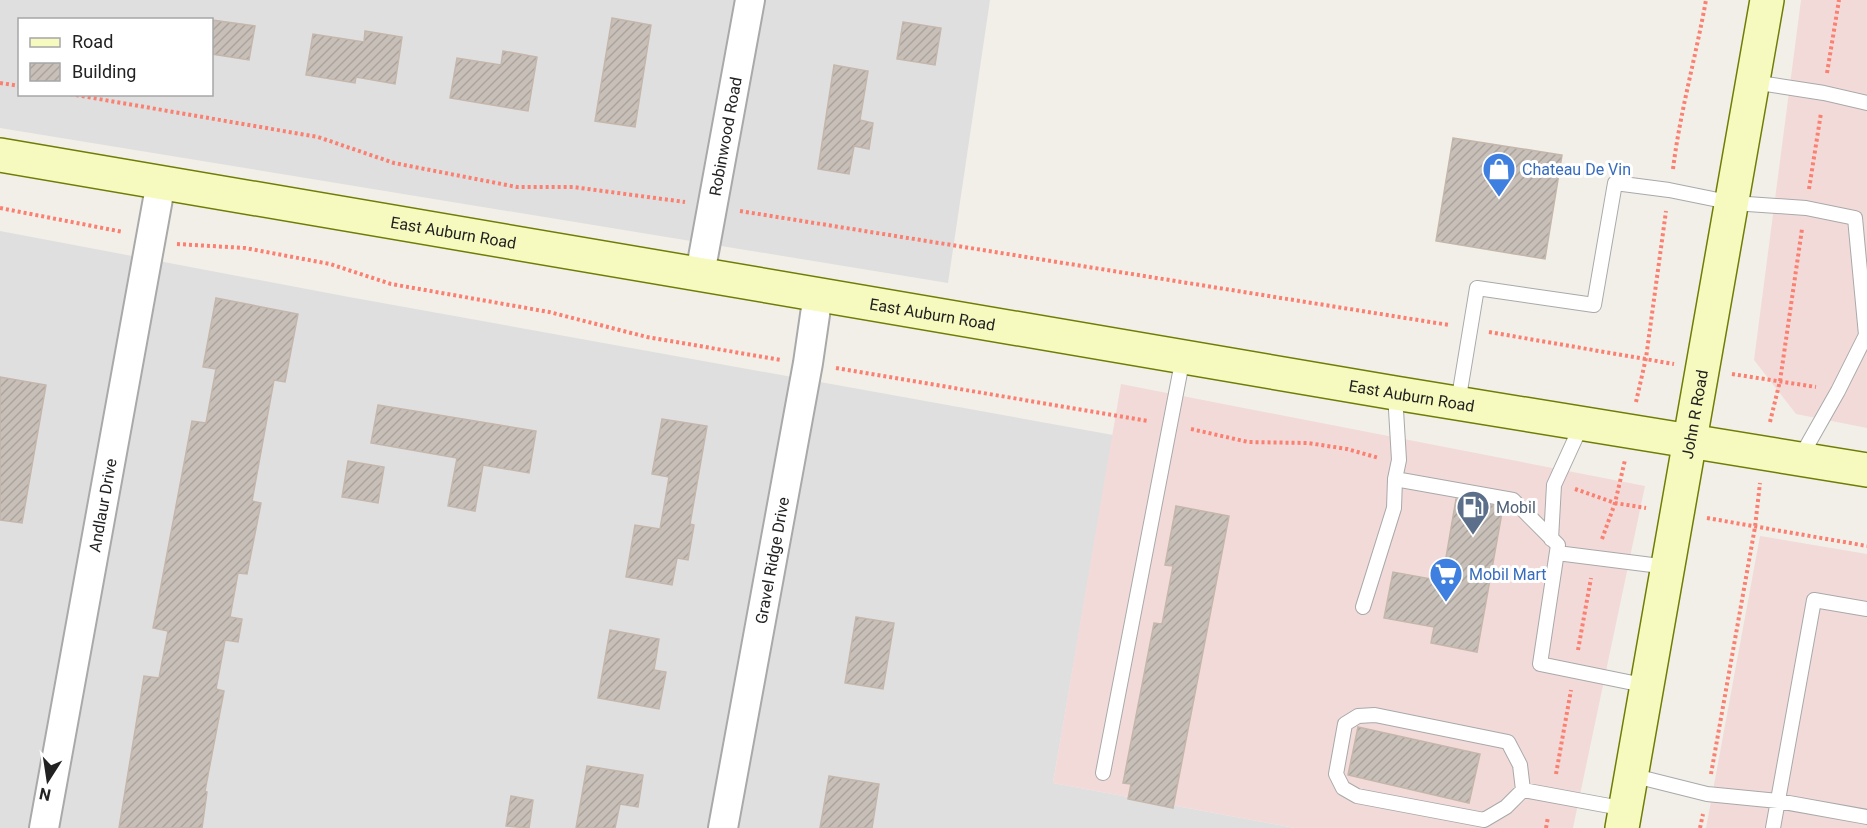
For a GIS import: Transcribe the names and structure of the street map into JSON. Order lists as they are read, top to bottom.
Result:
{
  "streets": {
    "main road": ["East Auburn Road", "John R Road"],
    "street": ["Robinwood Road", "Andlaur Drive", "Gravel Ridge Drive"]
  },
  "crossings": [
    ["Robinwood Road", "East Auburn Road"],
    ["East Auburn Road", "John R Road"],
    ["East Auburn Road", "Andlaur Drive"],
    ["East Auburn Road", "Gravel Ridge Drive"]
  ],
  "places": {
    "shop": ["Chateau De Vin"],
    "fuel station": ["Mobil"],
    "supermarket": ["Mobil Mart"]
  },
  "legend": ["Road", "Building"],
  "north": "bottom"
}
